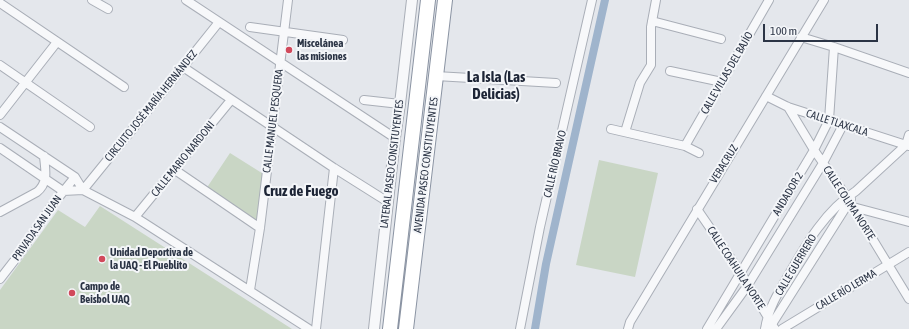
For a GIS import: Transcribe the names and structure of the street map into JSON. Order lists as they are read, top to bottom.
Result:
{
  "streets": {
    "highway": ["AVENIDA PASEO CONSTITUYENTES"],
    "street": [
      "CALLE VILLAS DEL BAJÍO",
      "CIRCUITO JOSÉ MARÍA HERNÁNDEZ",
      "CALLE MANUEL PESQUERA",
      "CALLE TLAXCALA",
      "CALLE MARIO NARDONI",
      "LATERAL PASEO CONSITUYENTES",
      "CALLE RÍO BRAVO",
      "VERACRUZ",
      "ANDADOR 2",
      "CALLE COLIMA NORTE",
      "PRIVADA SAN JUAN",
      "CALLE GUERRERO",
      "CALLE COAHUILA NORTE",
      "CALLE RÍO LERMA"
    ]
  },
  "crossings": [
    ["CALLE TLAXCALA", "VERACRUZ"],
    ["CALLE TLAXCALA", "ANDADOR 2"],
    ["CALLE TLAXCALA", "CALLE COLIMA NORTE"],
    ["CALLE TLAXCALA", "CALLE GUERRERO"],
    ["VERACRUZ", "CALLE COAHUILA NORTE"],
    ["ANDADOR 2", "CALLE COLIMA NORTE"],
    ["ANDADOR 2", "CALLE COAHUILA NORTE"],
    ["CALLE COLIMA NORTE", "CALLE GUERRERO"],
    ["CALLE COLIMA NORTE", "CALLE RÍO LERMA"],
    ["CALLE GUERRERO", "CALLE COAHUILA NORTE"]
  ],
  "districts": ["La Isla (Las Delicias)", "Cruz de Fuego"],
  "places": ["Miscelánea las misiones", "Unidad Deportiva de la UAQ - El Pueblito", "Campo de Beisbol UAQ"],
  "scale_bar": "100 m"
}
